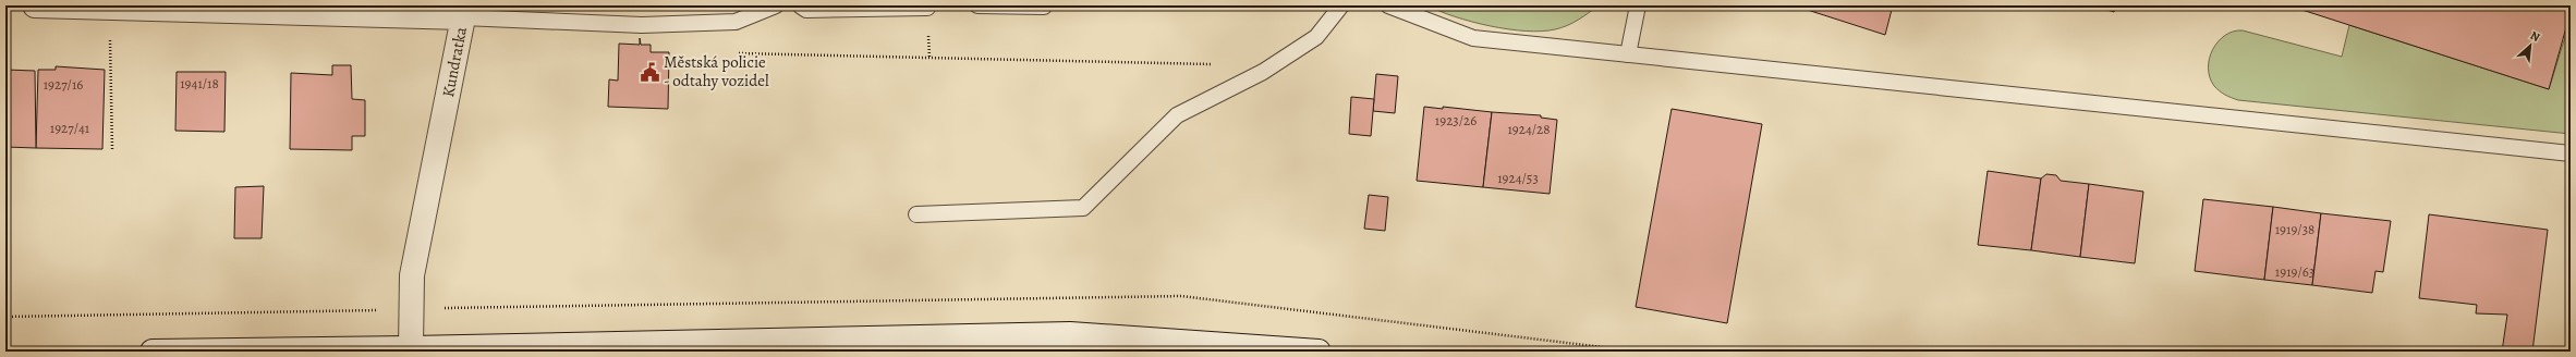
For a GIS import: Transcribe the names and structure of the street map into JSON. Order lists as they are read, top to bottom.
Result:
{
  "streets": {
    "main road": ["Kundratka"]
  },
  "places": {
    "public building": ["Městská policie - odtahy vozidel"]
  },
  "house_numbers": [
    "1941/18",
    "1927/16",
    "1923/26",
    "1927/41",
    "1924/28",
    "1924/53",
    "1919/38",
    "1919/63"
  ],
  "north": "top right"
}
